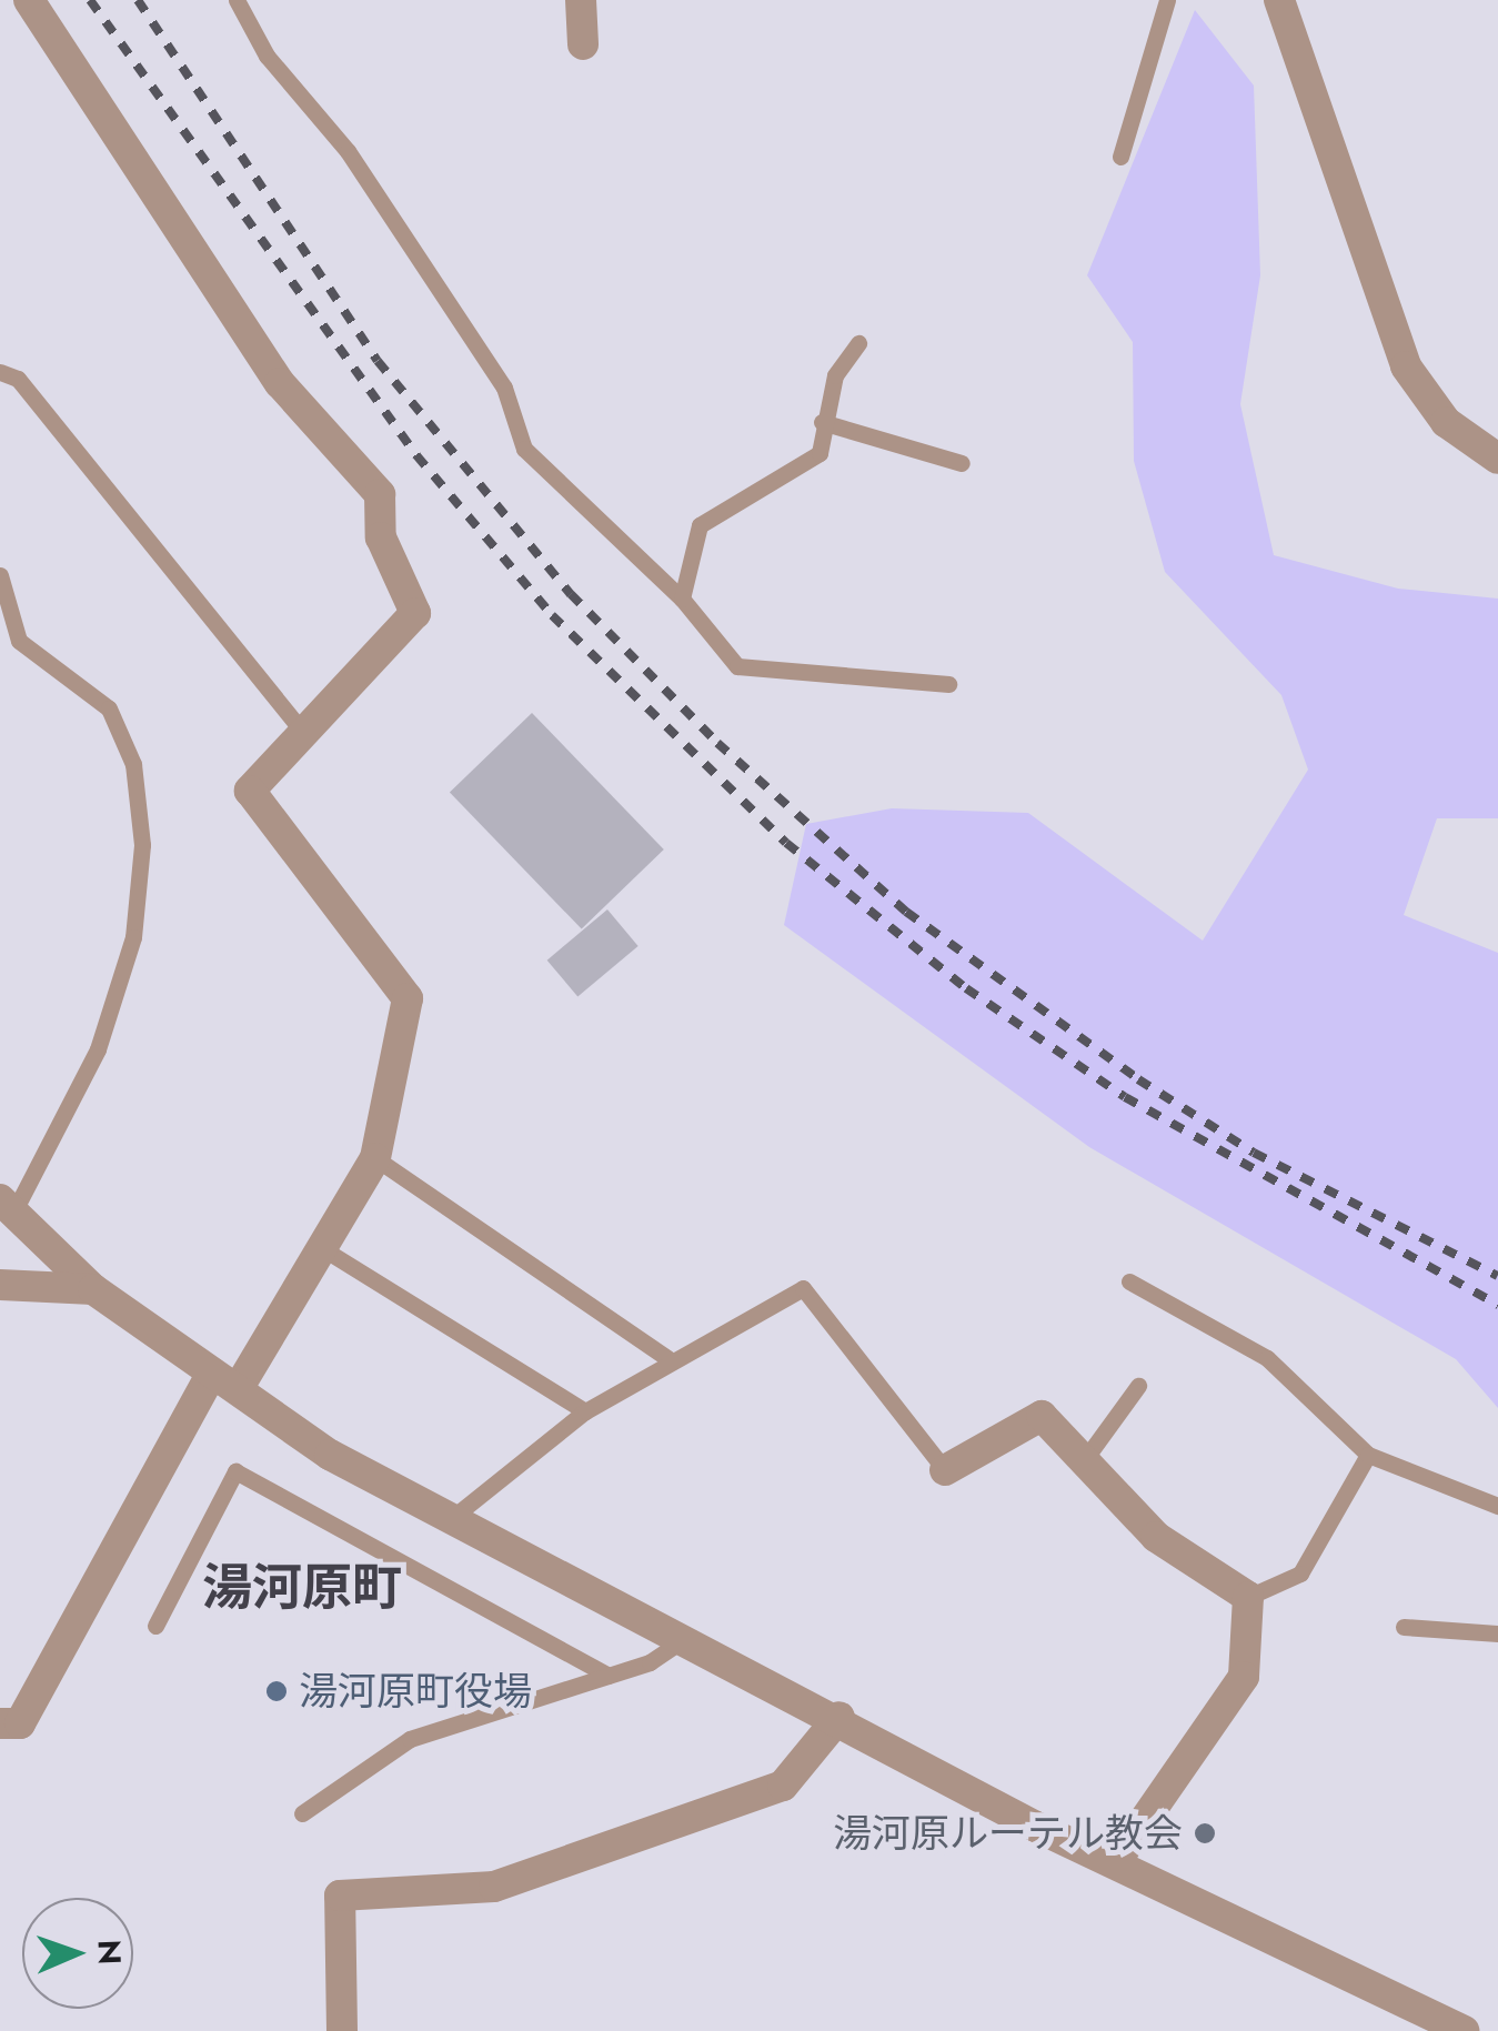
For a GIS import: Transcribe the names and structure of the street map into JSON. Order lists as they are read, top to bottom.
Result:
{
  "districts": ["湯河原町"],
  "places": ["湯河原町役場", "湯河原ルーテル教会"],
  "north": "right"
}
